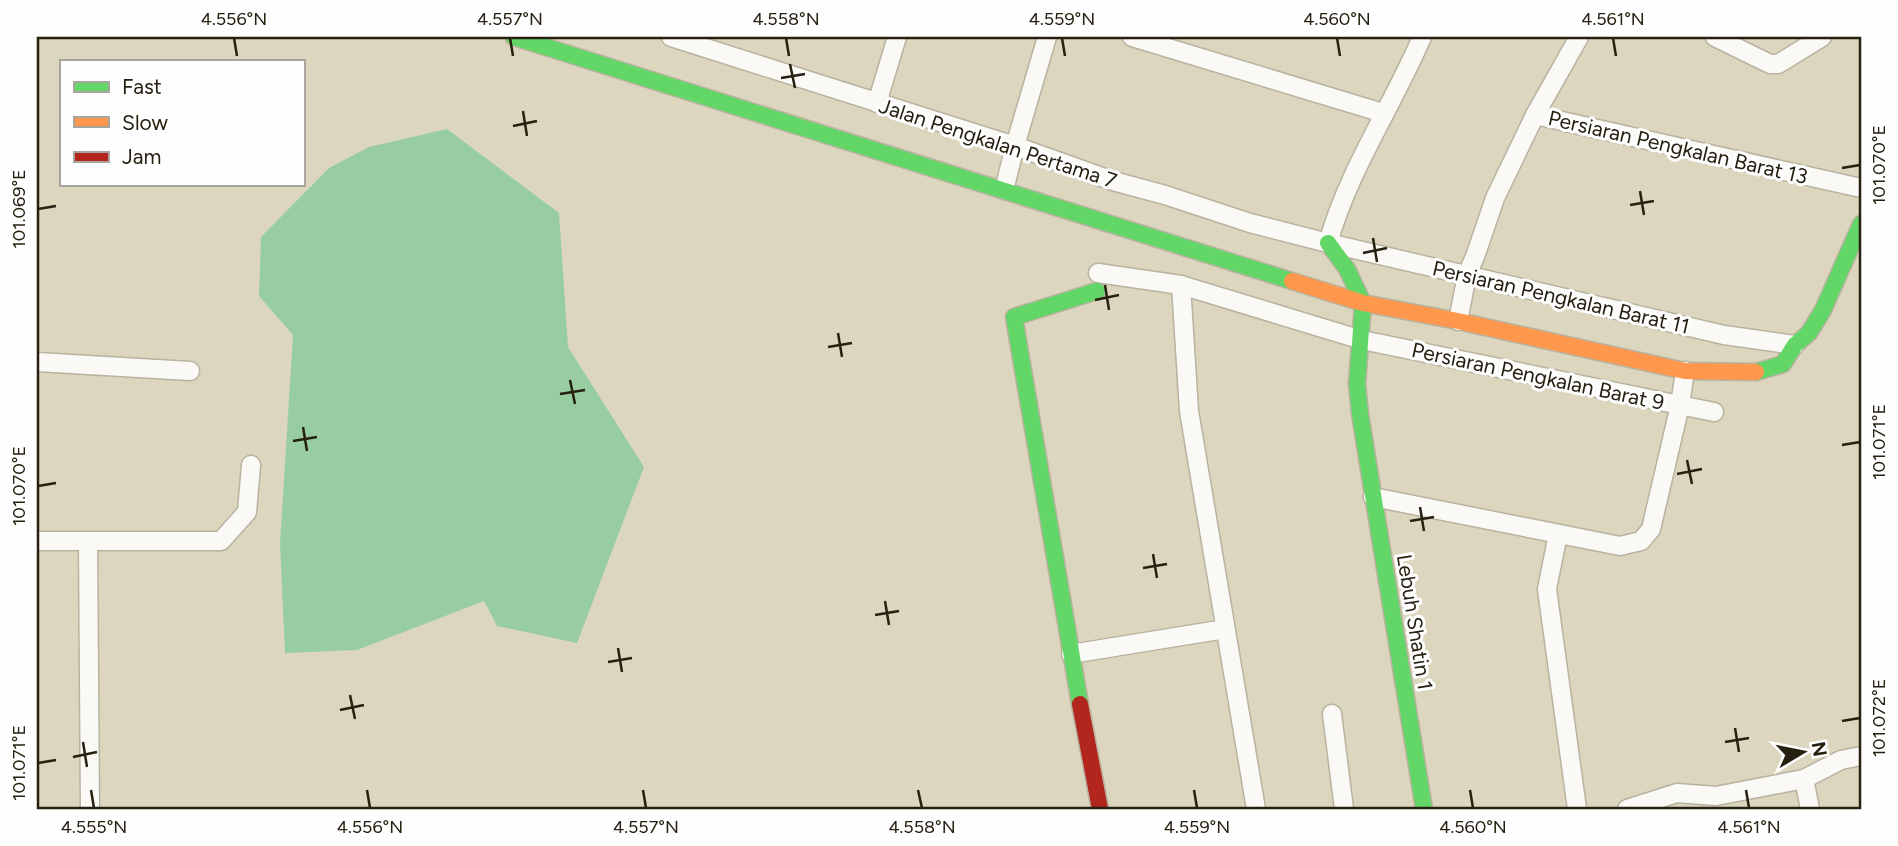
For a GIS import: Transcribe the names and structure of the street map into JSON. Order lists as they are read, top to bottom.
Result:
{
  "streets": {
    "street": [
      "Jalan Pengkalan Pertama 7",
      "Persiaran Pengkalan Barat 13",
      "Persiaran Pengkalan Barat 11",
      "Persiaran Pengkalan Barat 9",
      "Lebuh Shatin 1"
    ]
  },
  "crossings": [
    ["Jalan Pengkalan Pertama 7", "Persiaran Pengkalan Barat 11"],
    ["Jalan Pengkalan Pertama 7", "Lebuh Shatin 1"],
    ["Persiaran Pengkalan Barat 11", "Lebuh Shatin 1"],
    ["Persiaran Pengkalan Barat 9", "Lebuh Shatin 1"]
  ],
  "legend": ["Fast", "Slow", "Jam"],
  "north": "right",
  "coordinates": [
    "4.556°N",
    "4.557°N",
    "4.558°N",
    "4.559°N",
    "4.560°N",
    "4.561°N",
    "101.070°E",
    "101.069°E",
    "101.071°E",
    "101.072°E",
    "4.555°N"
  ]
}
